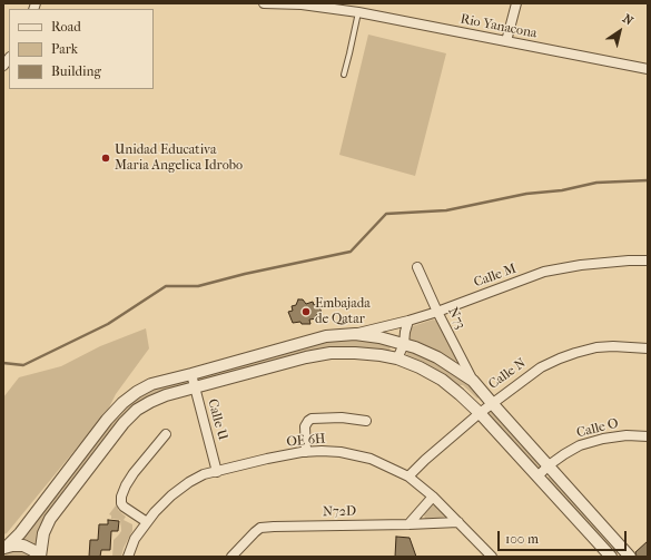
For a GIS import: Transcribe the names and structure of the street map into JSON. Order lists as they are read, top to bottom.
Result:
{
  "streets": {
    "street": [
      "Rio Yanacona",
      "Calle M",
      "N73",
      "Calle N",
      "Calle U",
      "Calle O",
      "OE 6H",
      "N72D"
    ]
  },
  "crossings": [
    ["Calle M", "N73"],
    ["Calle N", "OE 6H"],
    ["Calle U", "OE 6H"],
    ["OE 6H", "N72D"]
  ],
  "places": ["Unidad Educativa Maria Angelica Idrobo", "Embajada de Qatar"],
  "legend": ["Road", "Park", "Building"],
  "scale_bar": "100 m",
  "north": "top right"
}
